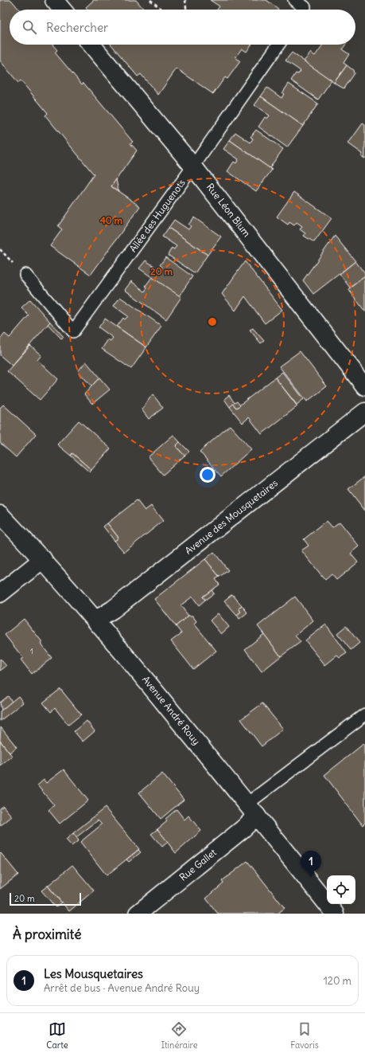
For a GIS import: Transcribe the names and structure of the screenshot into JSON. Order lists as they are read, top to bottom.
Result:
{
  "streets": {
    "street": [
      "Rue Léon Blum",
      "Avenue des Mousquetaires",
      "Avenue André Rouy",
      "Rue Gallet"
    ],
    "lane": ["Allée des Huguenots"]
  },
  "crossings": [
    ["Rue Léon Blum", "Allée des Huguenots"],
    ["Avenue des Mousquetaires", "Avenue André Rouy"],
    ["Avenue André Rouy", "Rue Gallet"]
  ],
  "house_numbers": ["1"],
  "scale_bar": "20 m",
  "page": {
    "search": "Rechercher",
    "pins": "1",
    "scale": "20 m",
    "heading": "À proximité",
    "list": [
      {
        "mark": "1",
        "name": "Les Mousquetaires",
        "note": "Arrêt de bus · Avenue André Rouy",
        "value": "120 m"
      }
    ],
    "nav": ["Carte", "Itinéraire", "Favoris"]
  },
  "rings": ["40 m", "20 m"]
}
